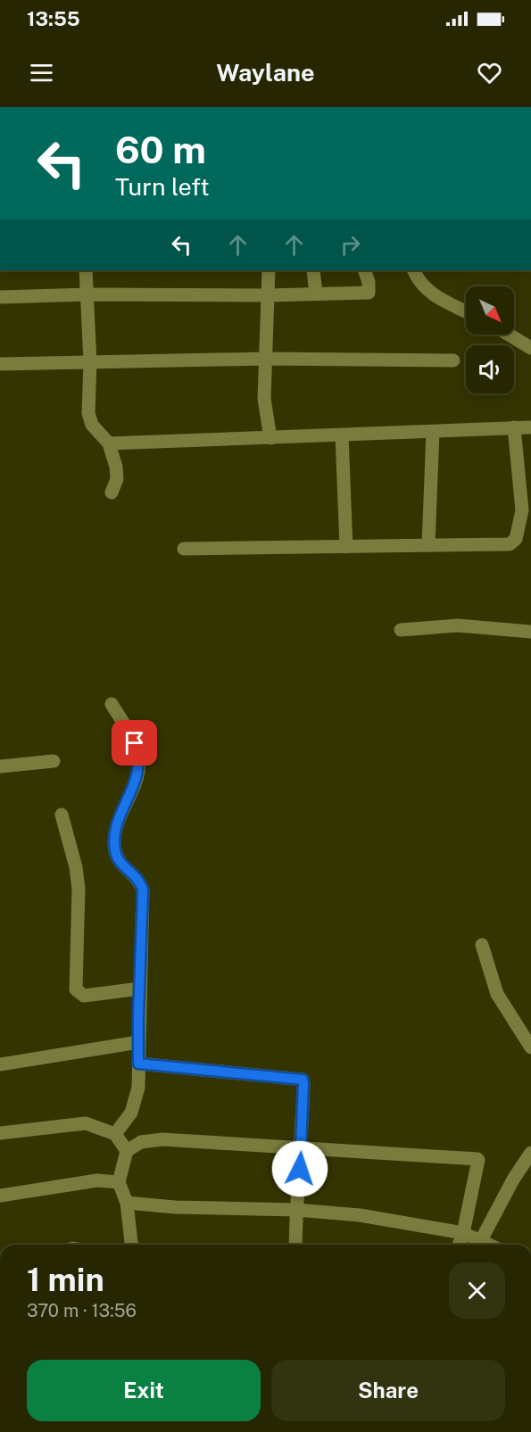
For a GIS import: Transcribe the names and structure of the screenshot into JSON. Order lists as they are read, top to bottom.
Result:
{
  "north": "bottom right",
  "page": {
    "status": "13:55",
    "header": "Waylane",
    "turn": ["60 m", "Turn left"],
    "heading": ["1 min", "370 m · 13:56"],
    "buttons": ["Exit", "Share"]
  }
}
